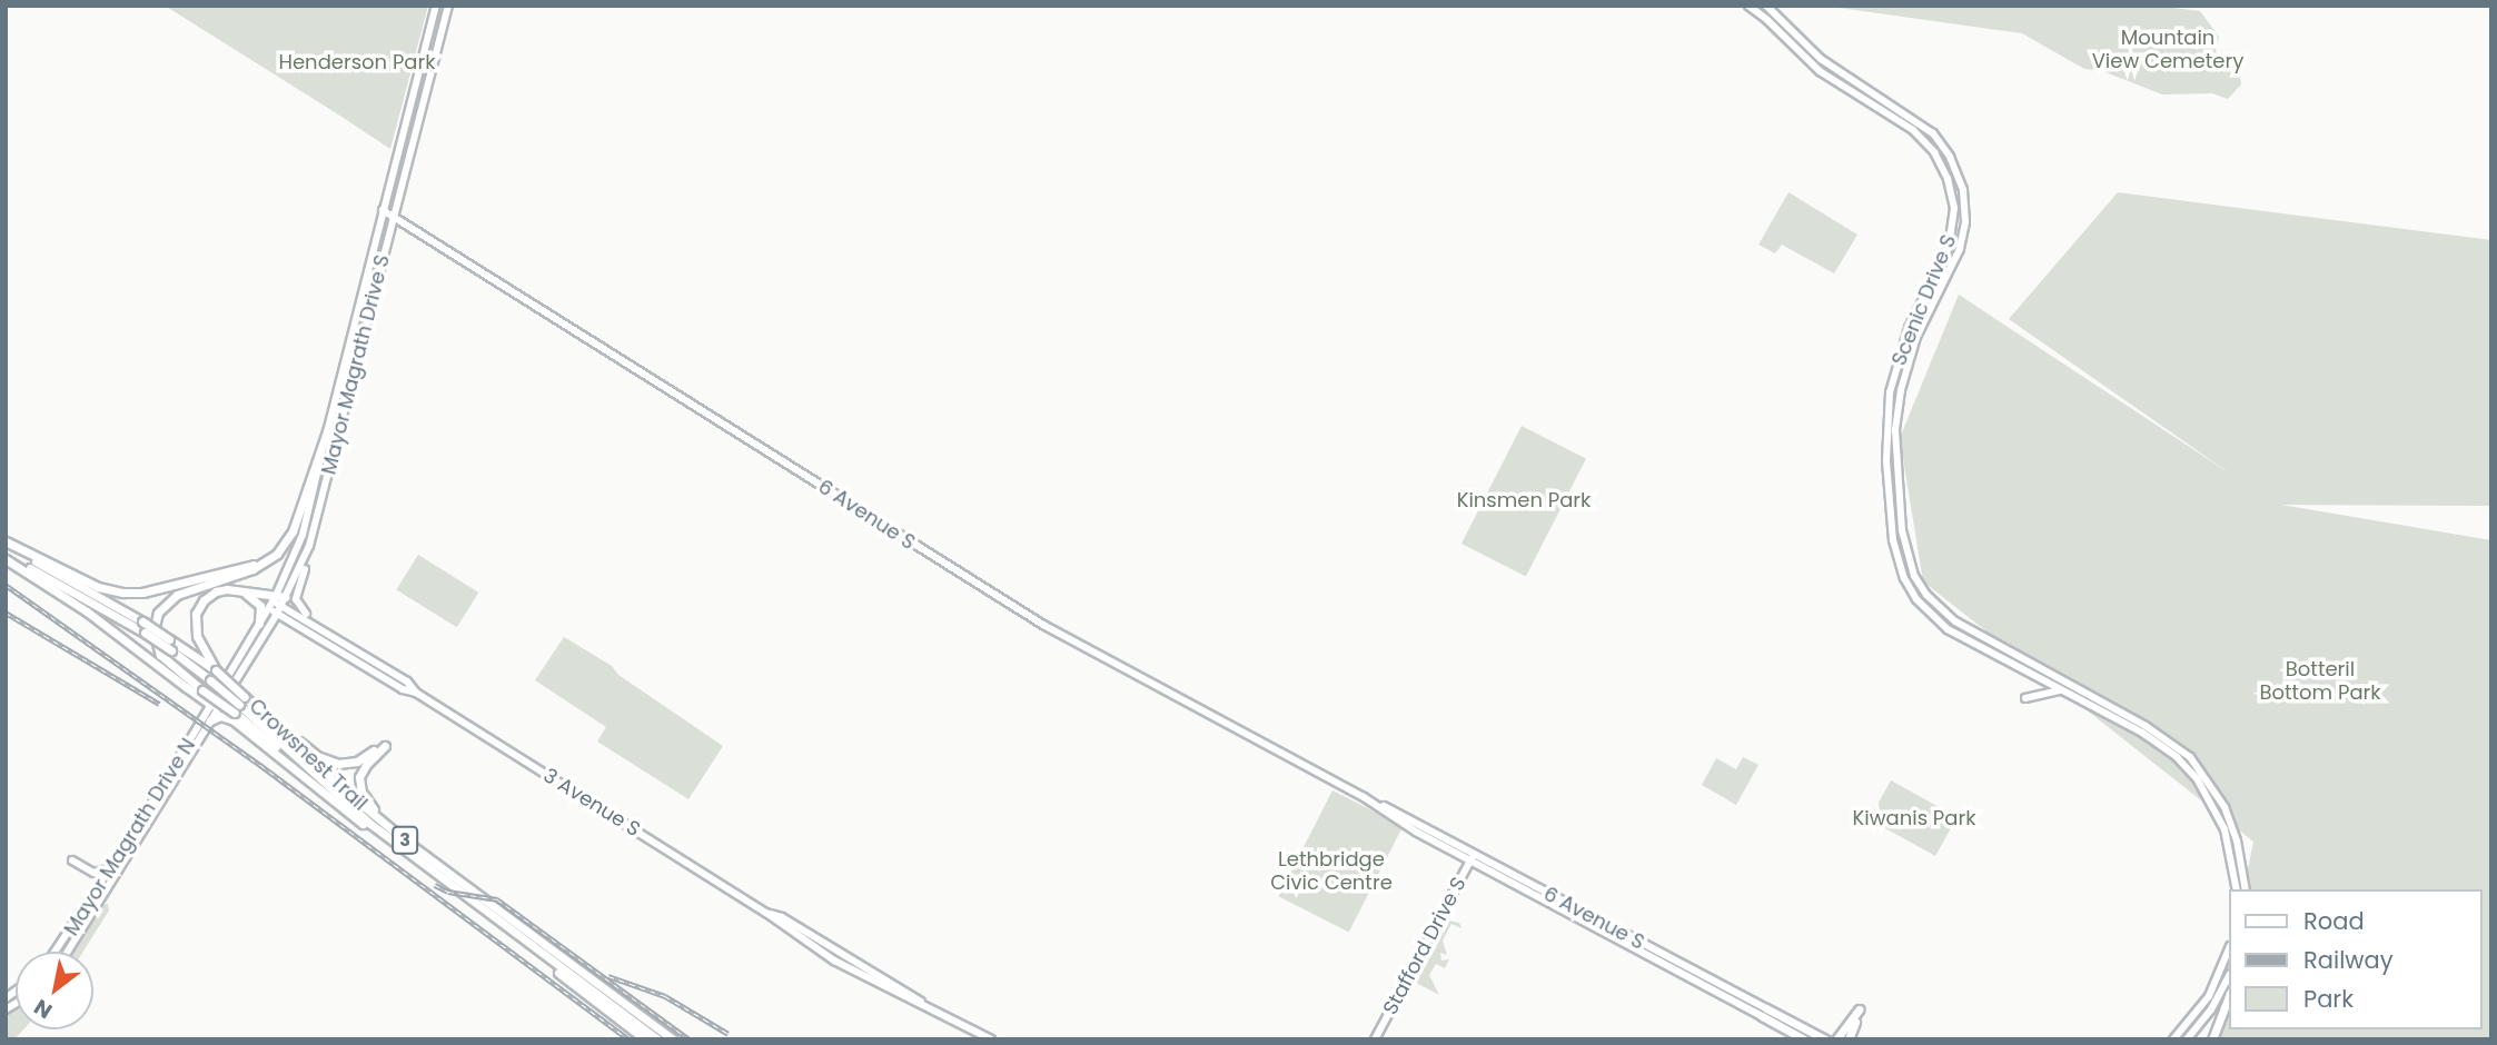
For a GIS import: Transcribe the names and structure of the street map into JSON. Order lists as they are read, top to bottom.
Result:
{
  "streets": {
    "highway": ["6 Avenue S", "Crowsnest Trail", "3"],
    "main road": [
      "Scenic Drive S",
      "Mayor Magrath Drive S",
      "3 Avenue S",
      "Mayor Magrath Drive N",
      "Stafford Drive S"
    ]
  },
  "crossings": [
    ["Mayor Magrath Drive S", "6 Avenue S"],
    ["Mayor Magrath Drive S", "3 Avenue S"],
    ["Mayor Magrath Drive S", "Mayor Magrath Drive N"],
    ["6 Avenue S", "Stafford Drive S"]
  ],
  "parks": [
    "Mountain View Cemetery",
    "Henderson Park",
    "Kinsmen Park",
    "Botteril Bottom Park",
    "Kiwanis Park",
    "Lethbridge Civic Centre"
  ],
  "legend": ["Road", "Railway", "Park"],
  "north": "bottom left"
}
